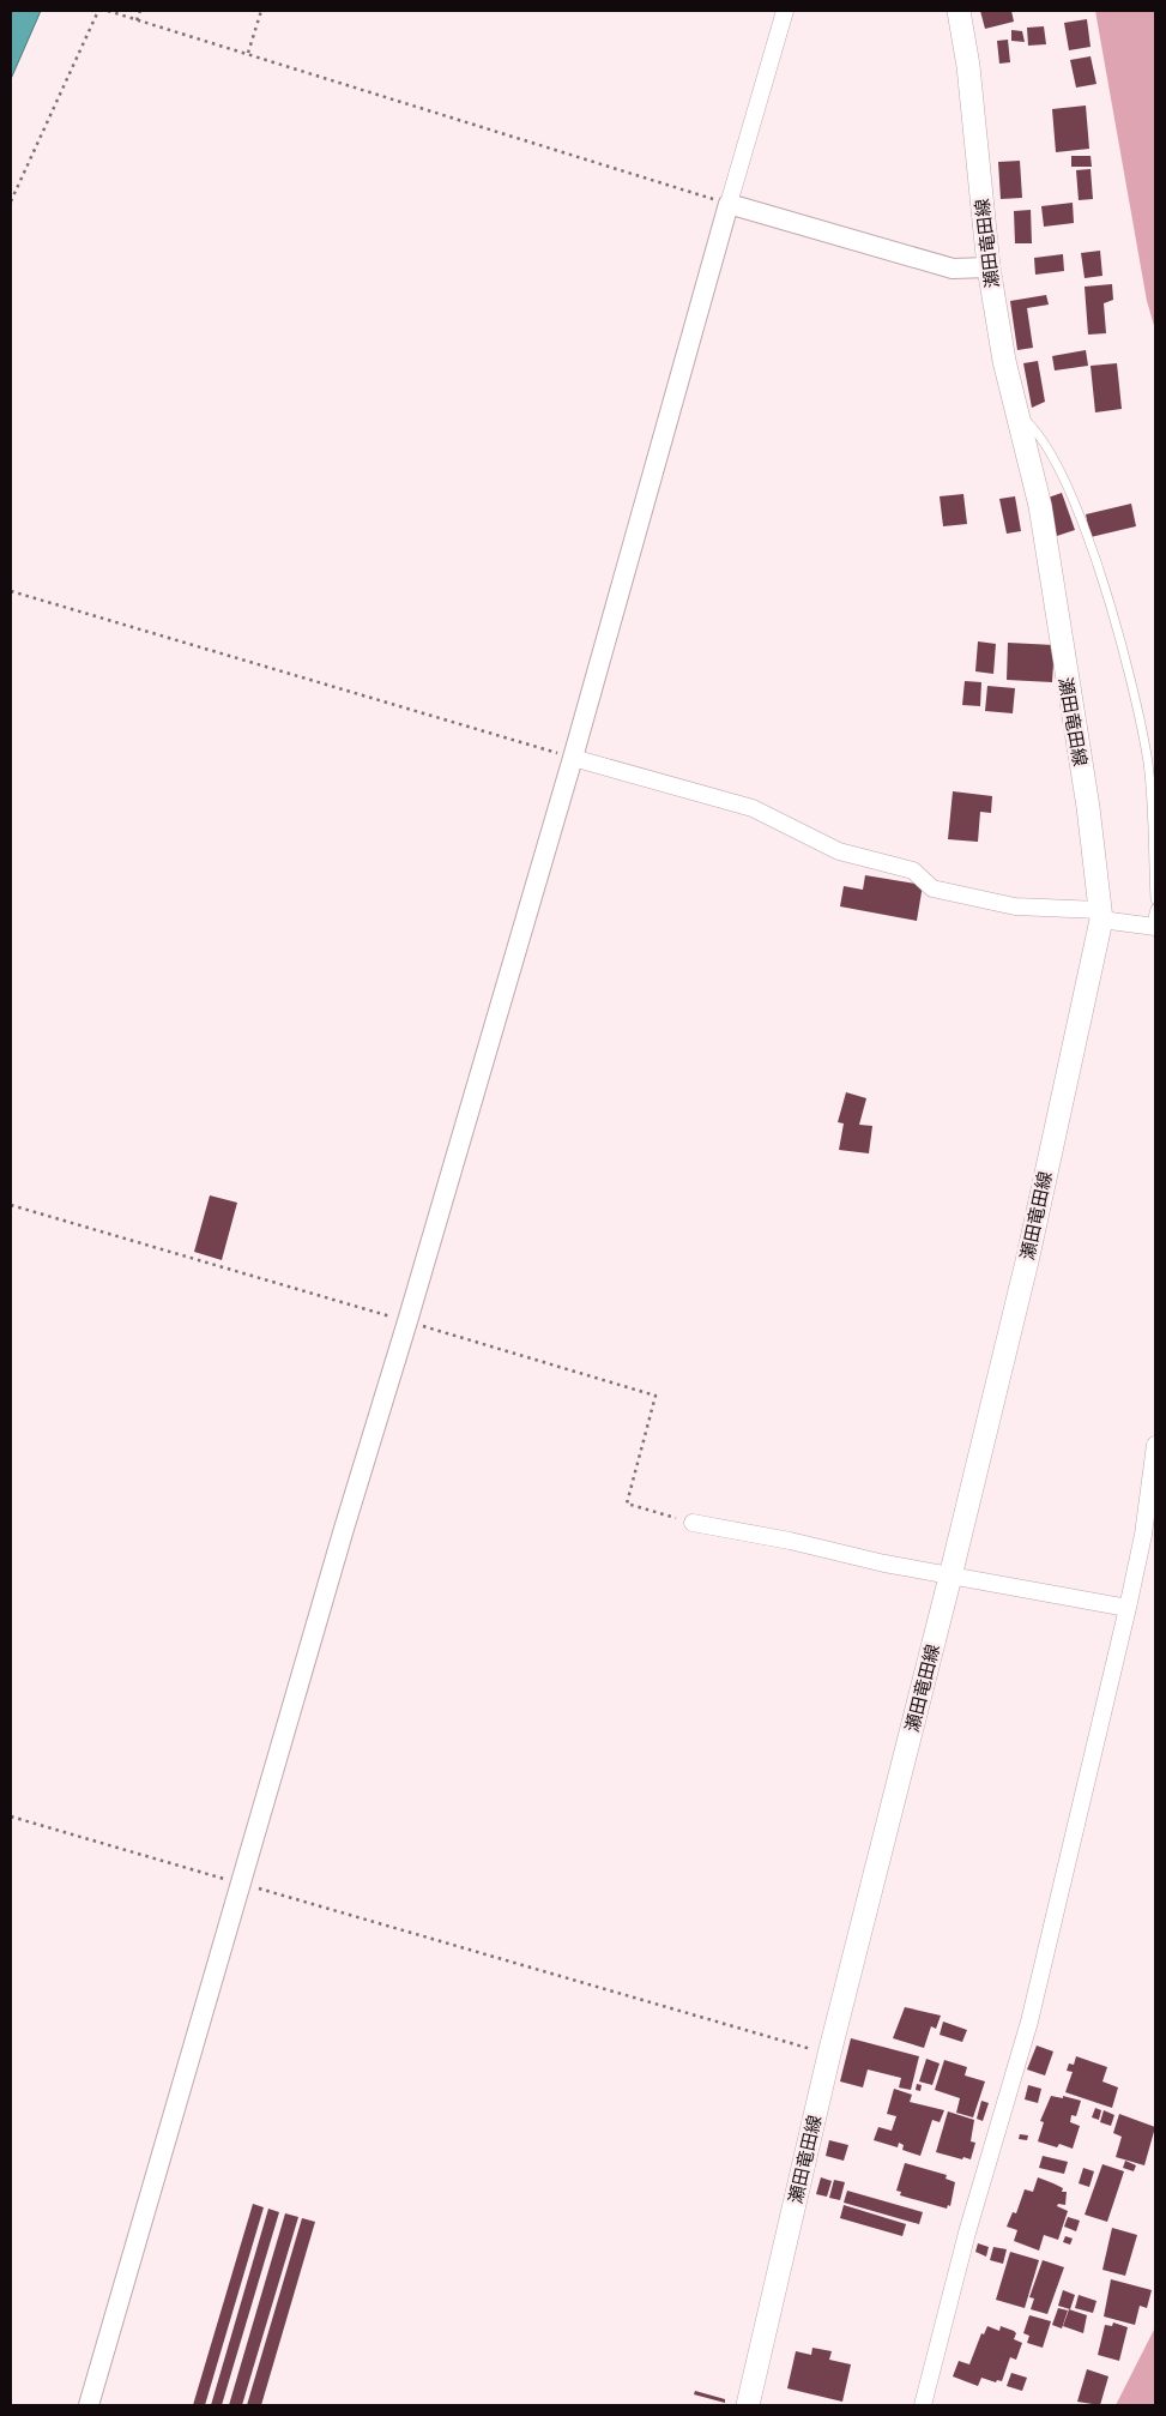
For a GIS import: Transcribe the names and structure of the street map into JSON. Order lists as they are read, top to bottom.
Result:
{
  "streets": {
    "main road": ["瀬田竜田線"]
  }
}
